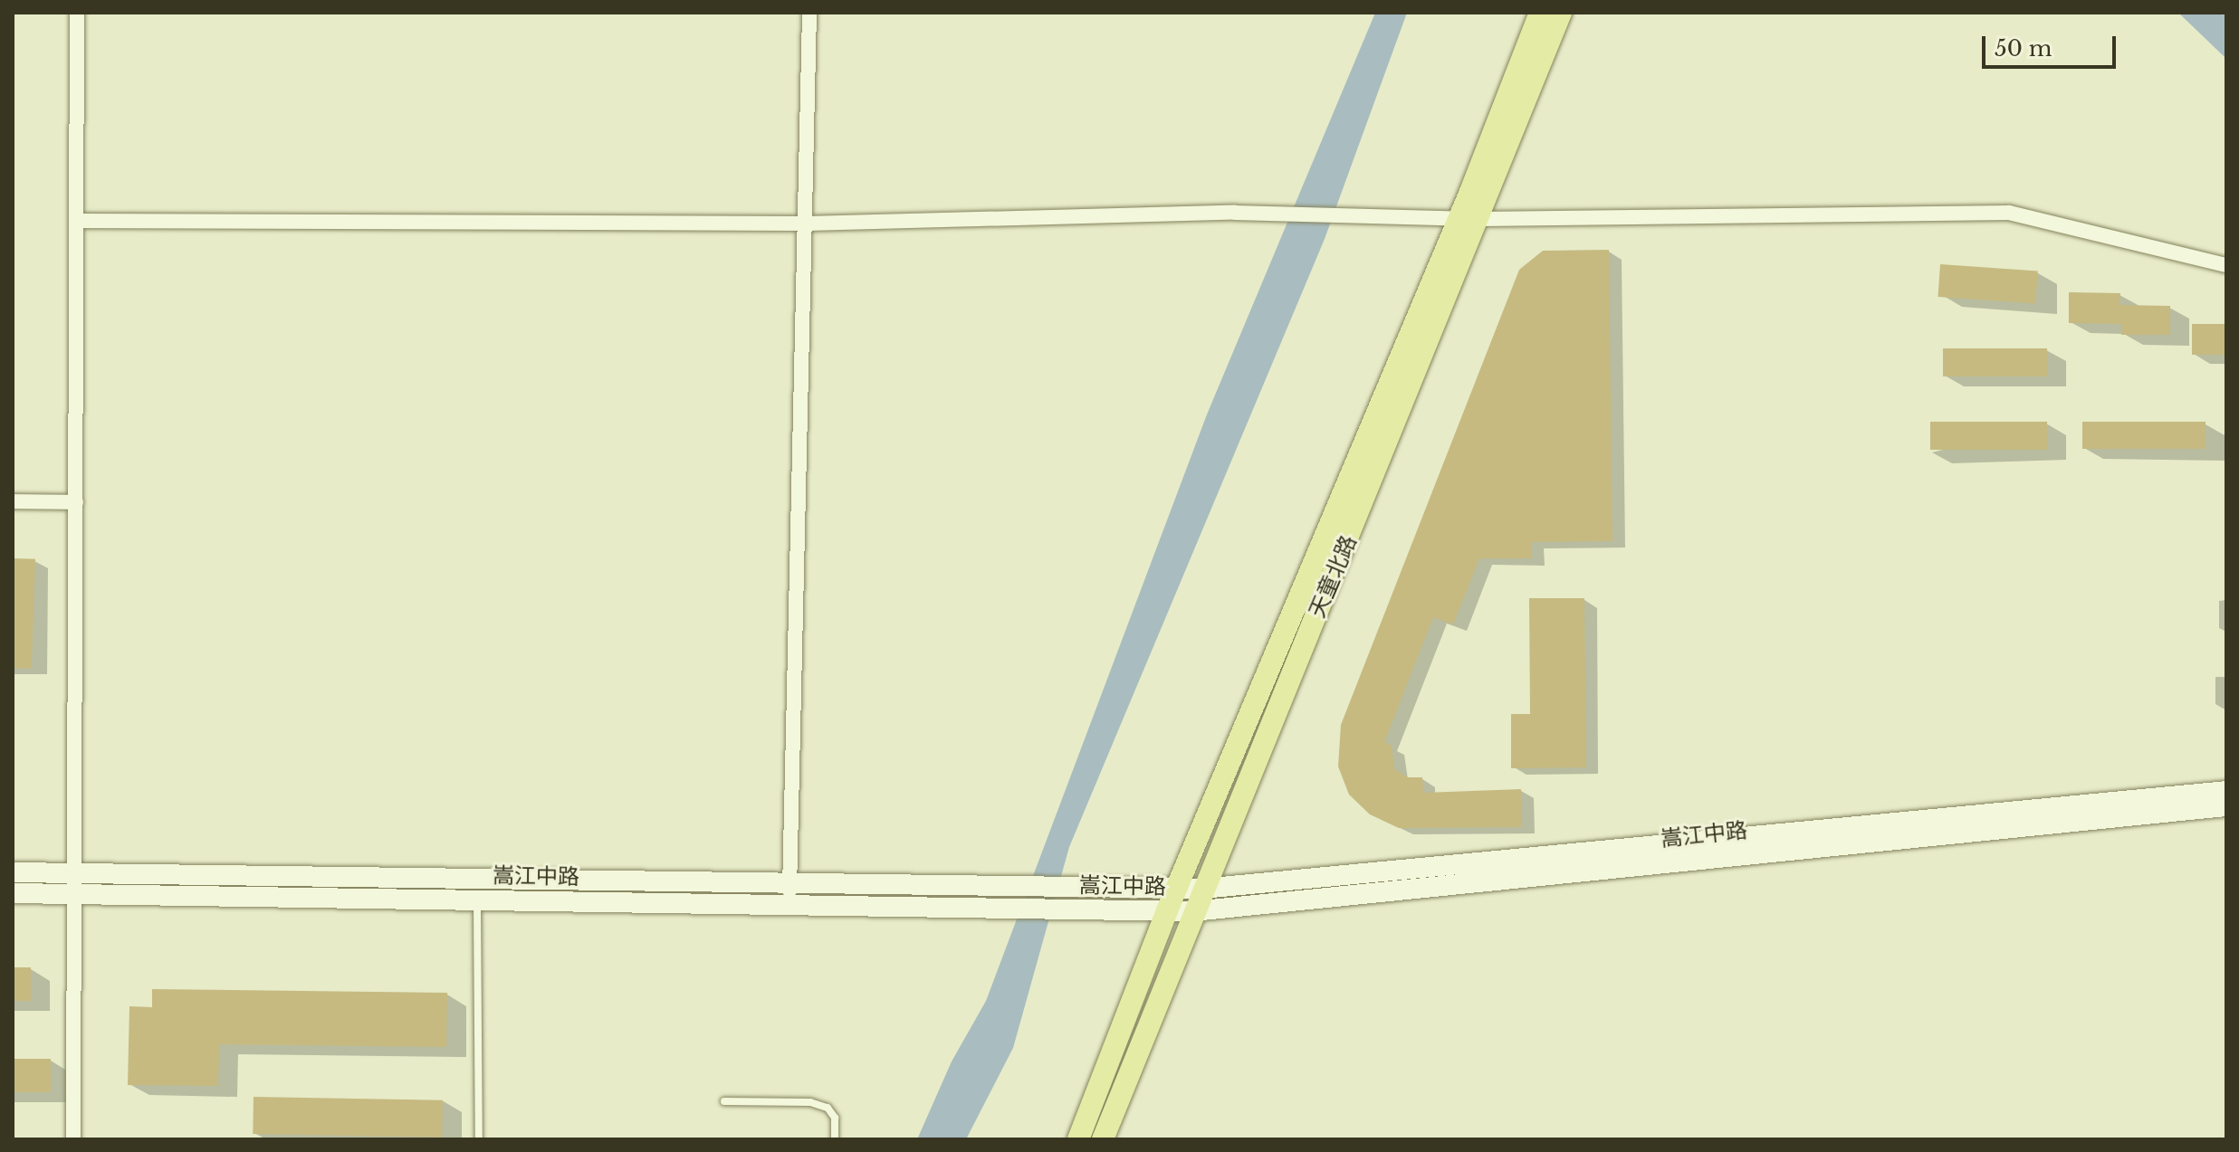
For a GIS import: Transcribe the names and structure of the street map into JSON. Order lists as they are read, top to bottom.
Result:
{
  "streets": {
    "main road": ["天童北路", "嵩江中路"]
  },
  "crossings": [
    ["天童北路", "嵩江中路"]
  ],
  "scale_bar": "50 m"
}
